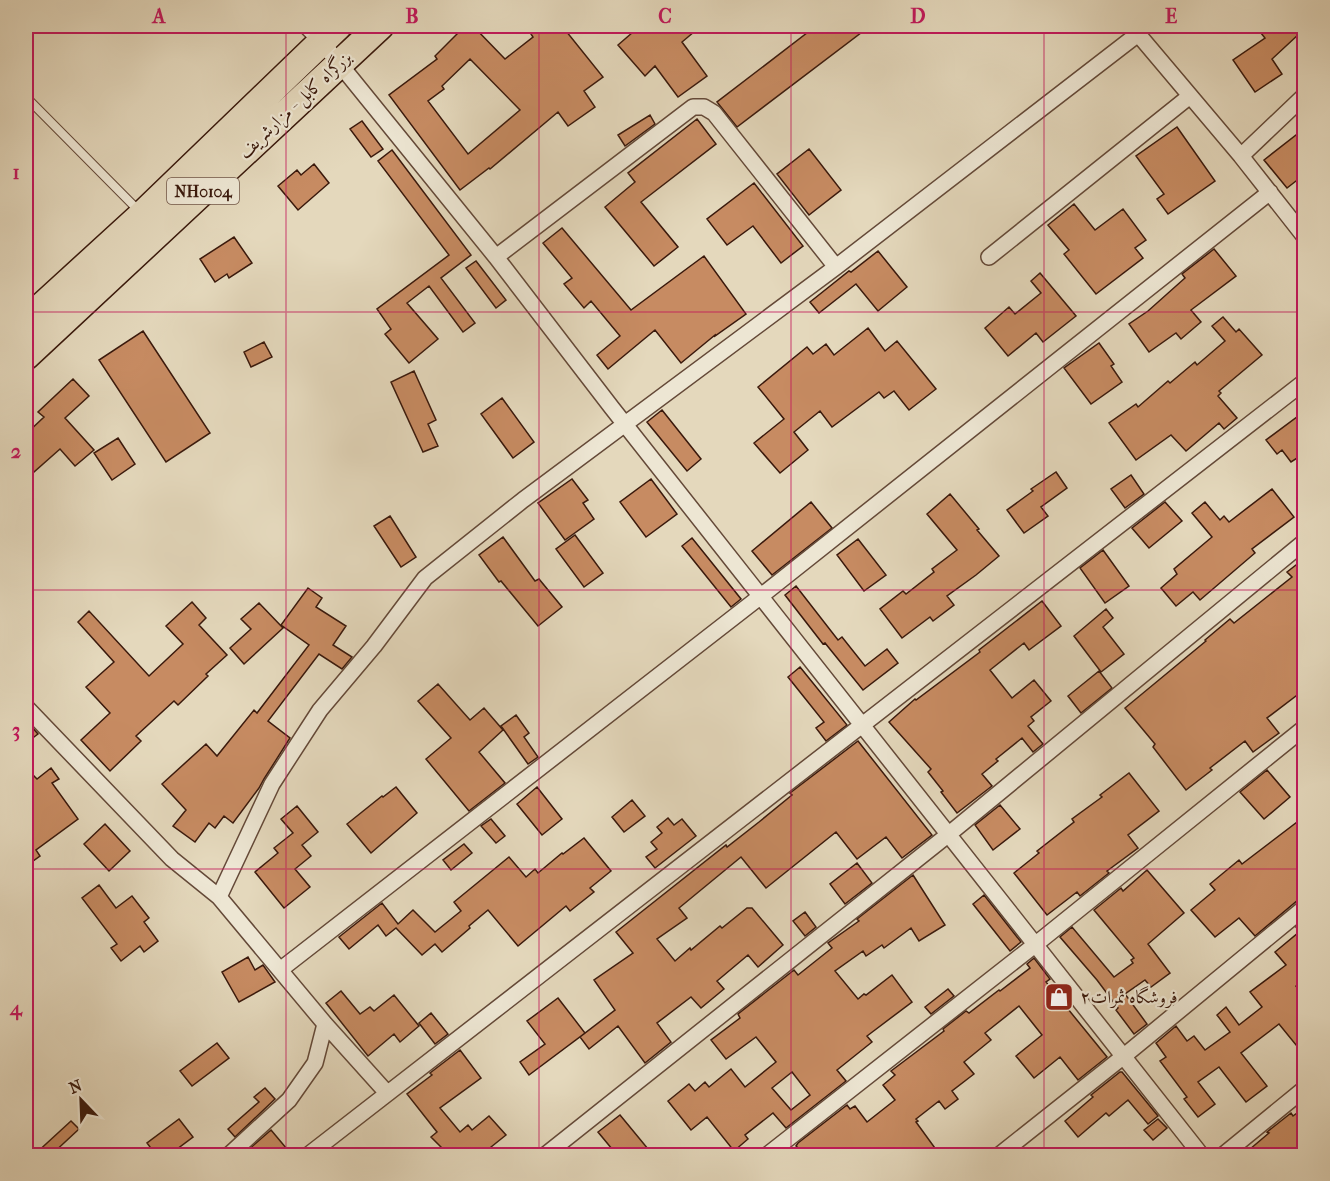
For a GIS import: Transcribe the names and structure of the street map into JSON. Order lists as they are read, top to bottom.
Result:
{
  "streets": {
    "highway": ["بزرگراه کابل - مزارشریف", "NH0104"]
  },
  "places": {
    "shop": ["فروشگاه ثمرات٢"]
  },
  "north": "top left",
  "grid": {
    "columns": [
      "A",
      "B",
      "C",
      "D",
      "E"
    ],
    "rows": [
      "1",
      "2",
      "3",
      "4"
    ]
  }
}
